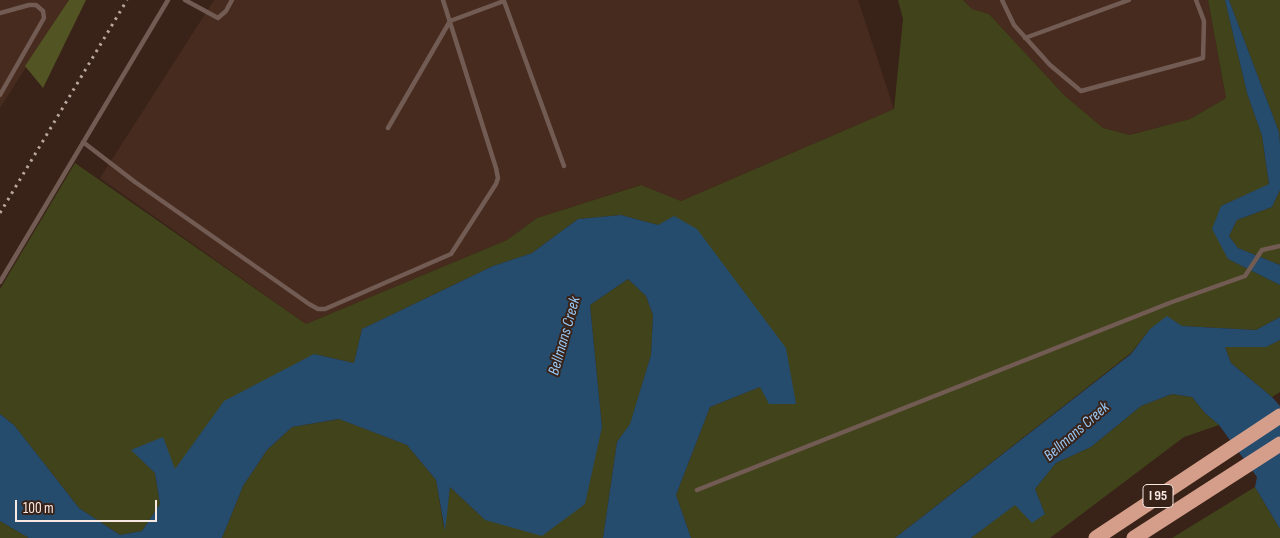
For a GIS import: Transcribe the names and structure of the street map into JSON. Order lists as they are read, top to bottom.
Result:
{
  "streets": {
    "highway": ["I 95"]
  },
  "water": ["Bellmans Creek"],
  "scale_bar": "100 m"
}
